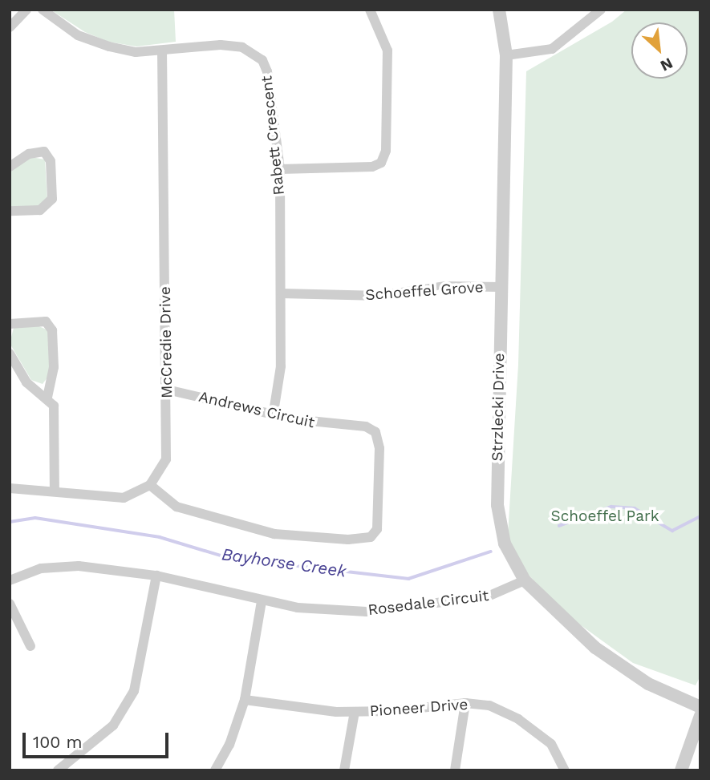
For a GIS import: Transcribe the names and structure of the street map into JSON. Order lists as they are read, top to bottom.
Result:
{
  "streets": {
    "street": [
      "Rabett Crescent",
      "Schoeffel Grove",
      "McCredie Drive",
      "Strzlecki Drive",
      "Andrews Circuit",
      "Rosedale Circuit",
      "Pioneer Drive"
    ]
  },
  "crossings": [
    ["Rabett Crescent", "Schoeffel Grove"],
    ["Rabett Crescent", "McCredie Drive"],
    ["Rabett Crescent", "Andrews Circuit"],
    ["Schoeffel Grove", "Strzlecki Drive"],
    ["McCredie Drive", "Andrews Circuit"],
    ["Strzlecki Drive", "Rosedale Circuit"]
  ],
  "water": ["Bayhorse Creek"],
  "parks": ["Schoeffel Park"],
  "scale_bar": "100 m",
  "north": "bottom right"
}
